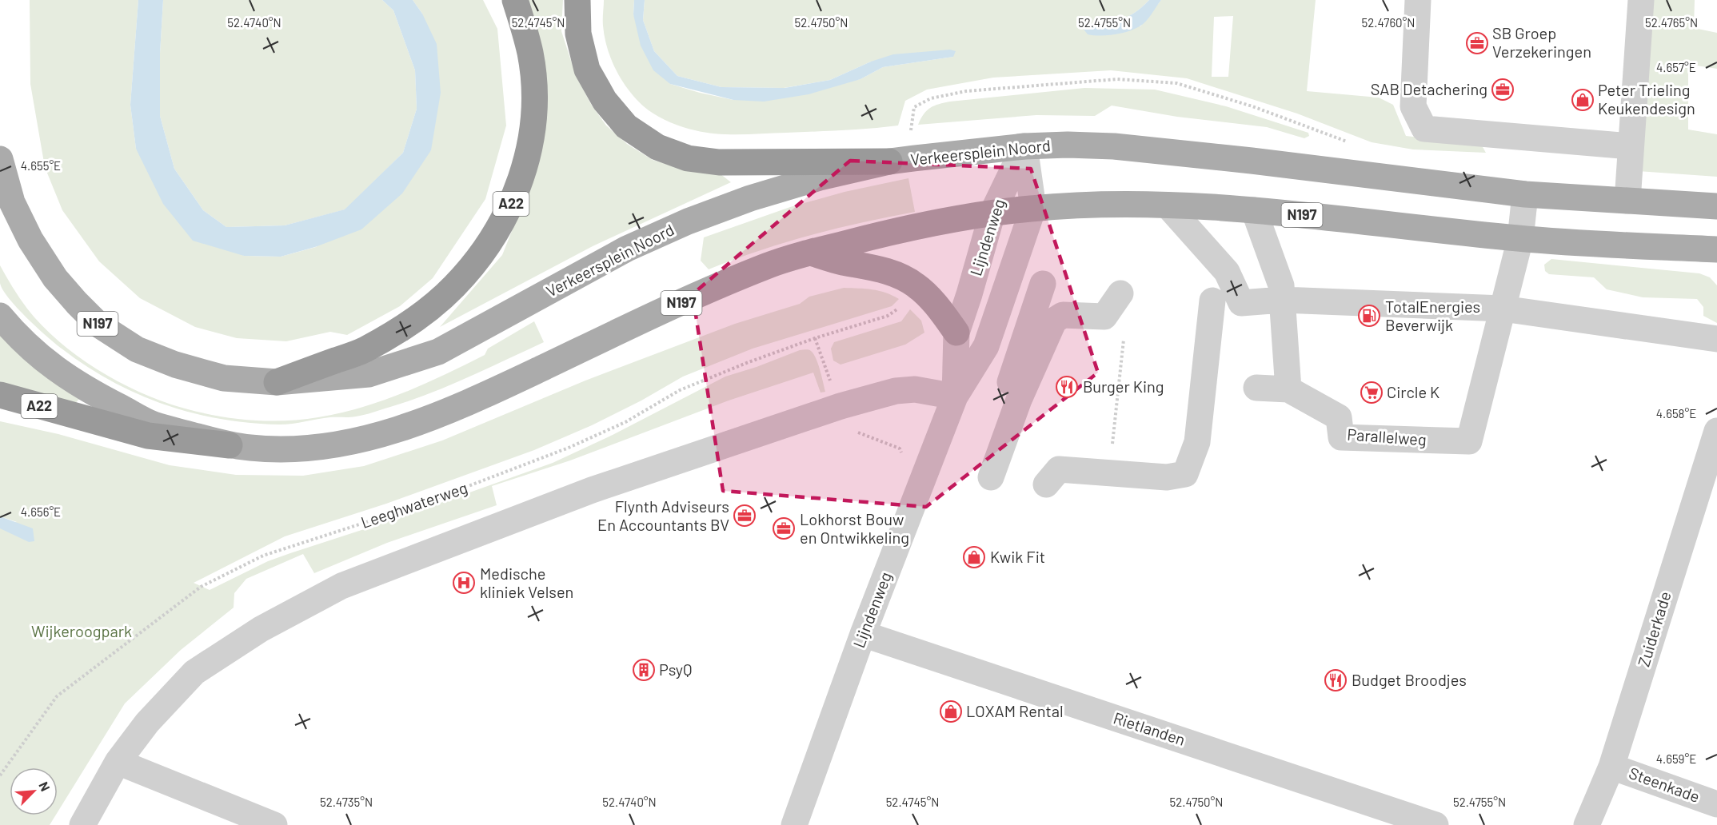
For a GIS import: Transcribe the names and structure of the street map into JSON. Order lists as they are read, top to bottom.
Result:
{
  "streets": {
    "highway": ["A22"],
    "main road": ["Verkeersplein Noord", "N197"],
    "street": [
      "Lijndenweg",
      "Parallelweg",
      "Zuiderkade",
      "Rietlanden",
      "Steenkade"
    ],
    "path": ["Leeghwaterweg"]
  },
  "crossings": [
    ["Verkeersplein Noord", "A22"],
    ["Verkeersplein Noord", "N197"],
    ["Verkeersplein Noord", "Lijndenweg"],
    ["Verkeersplein Noord", "Parallelweg"],
    ["A22", "N197"],
    ["N197", "Lijndenweg"],
    ["N197", "Parallelweg"],
    ["Lijndenweg", "Rietlanden"],
    ["Zuiderkade", "Steenkade"]
  ],
  "parks": ["Wijkeroogpark"],
  "places": {
    "office": [
      "SB Groep Verzekeringen",
      "SAB Detachering",
      "Flynth Adviseurs En Accountants BV",
      "Lokhorst Bouw en Ontwikkeling"
    ],
    "shop": ["Peter Trieling Keukendesign", "Kwik Fit", "LOXAM Rental"],
    "fuel station": ["TotalEnergies Beverwijk"],
    "restaurant": ["Burger King", "Budget Broodjes"],
    "supermarket": ["Circle K"],
    "hospital": ["Medische kliniek Velsen"],
    "building": ["PsyQ"]
  },
  "north": "top right",
  "coordinates": [
    "52.4740°N",
    "52.4745°N",
    "52.4750°N",
    "52.4755°N",
    "52.4760°N",
    "52.4765°N",
    "4.657°E",
    "4.655°E",
    "4.658°E",
    "4.656°E",
    "4.659°E",
    "52.4735°N"
  ]
}
